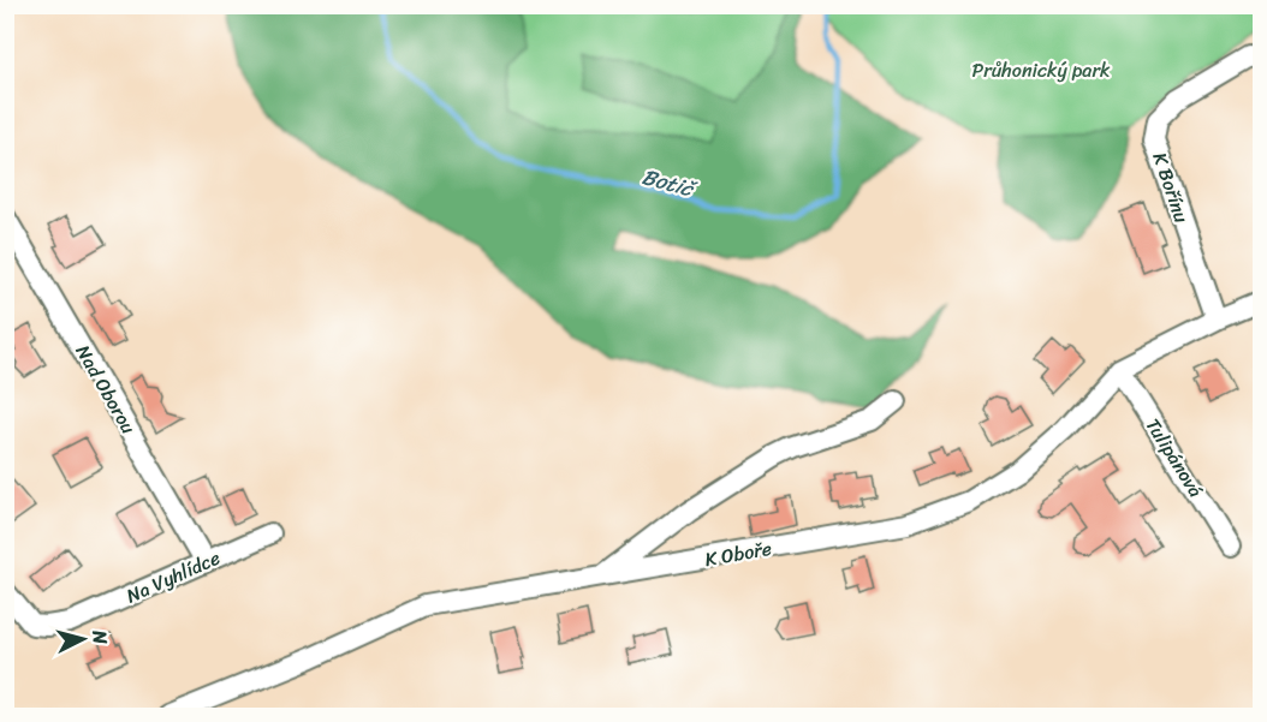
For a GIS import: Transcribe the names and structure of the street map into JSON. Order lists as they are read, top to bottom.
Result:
{
  "streets": {
    "street": [
      "K Bořínu",
      "Nad Oborou",
      "Tulipánová",
      "K Oboře",
      "Na Vyhlídce"
    ]
  },
  "crossings": [
    ["K Bořínu", "K Oboře"],
    ["Nad Oborou", "Na Vyhlídce"],
    ["Tulipánová", "K Oboře"]
  ],
  "water": ["Botič"],
  "parks": ["Průhonický park"],
  "north": "right"
}
